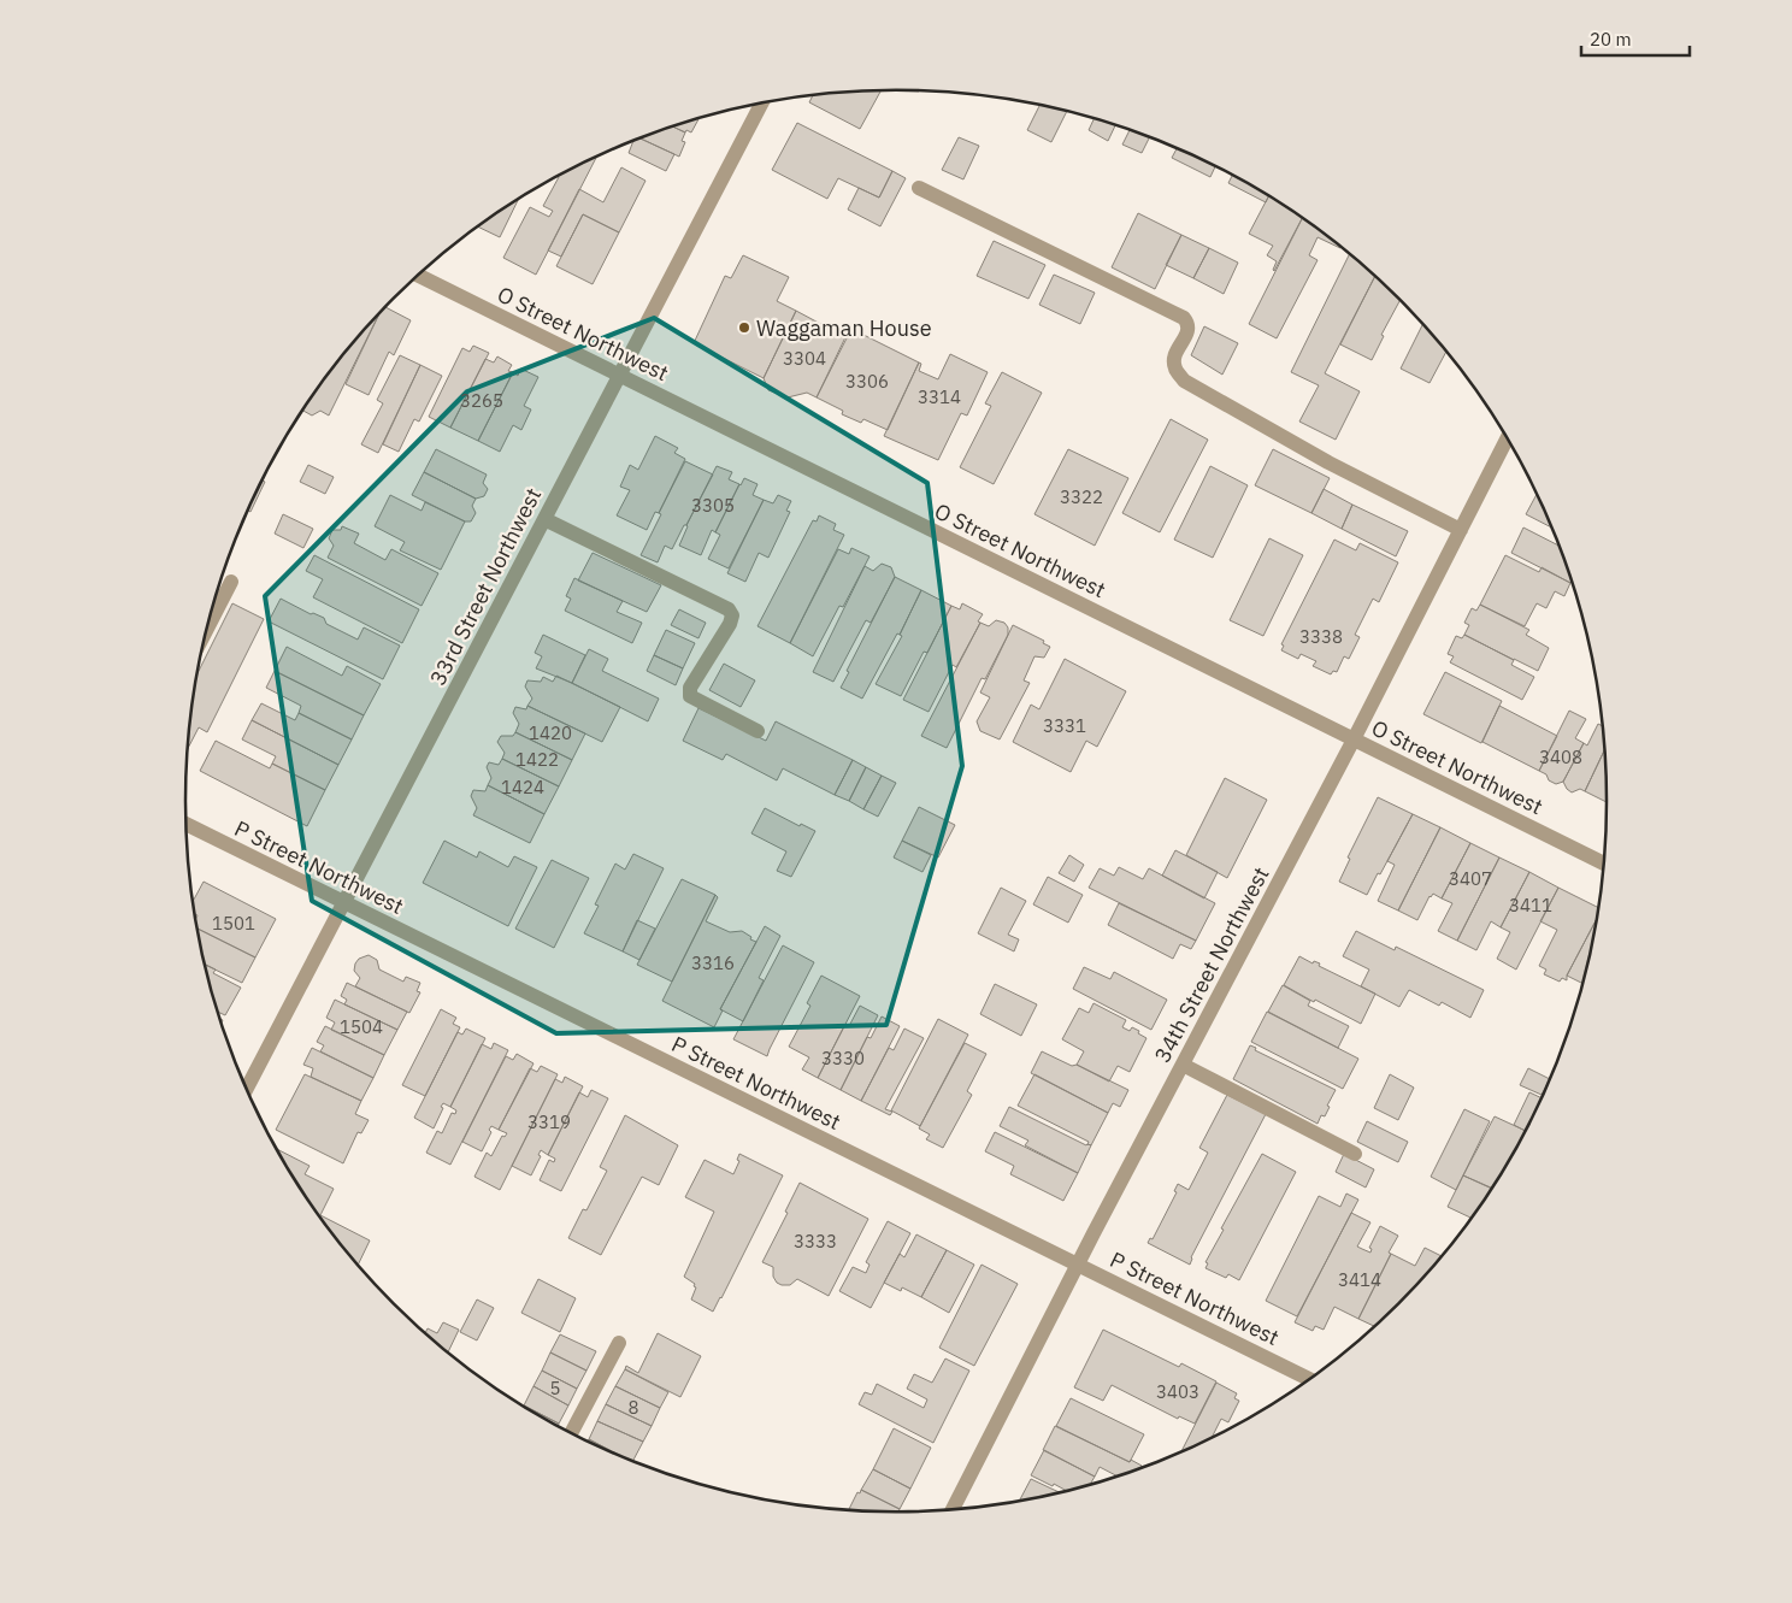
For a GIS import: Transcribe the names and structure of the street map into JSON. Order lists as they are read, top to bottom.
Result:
{
  "streets": {
    "street": [
      "O Street Northwest",
      "33rd Street Northwest",
      "P Street Northwest",
      "34th Street Northwest"
    ]
  },
  "crossings": [
    ["O Street Northwest", "33rd Street Northwest"],
    ["O Street Northwest", "34th Street Northwest"],
    ["33rd Street Northwest", "P Street Northwest"],
    ["P Street Northwest", "34th Street Northwest"]
  ],
  "places": ["Waggaman House"],
  "house_numbers": [
    "3304",
    "3306",
    "3314",
    "3265",
    "3322",
    "3305",
    "3338",
    "3331",
    "1420",
    "3408",
    "1422",
    "1424",
    "3407",
    "3411",
    "1501",
    "3316",
    "1504",
    "3330",
    "3319",
    "3333",
    "3414",
    "5",
    "3403",
    "8"
  ],
  "scale_bar": "20 m"
}
